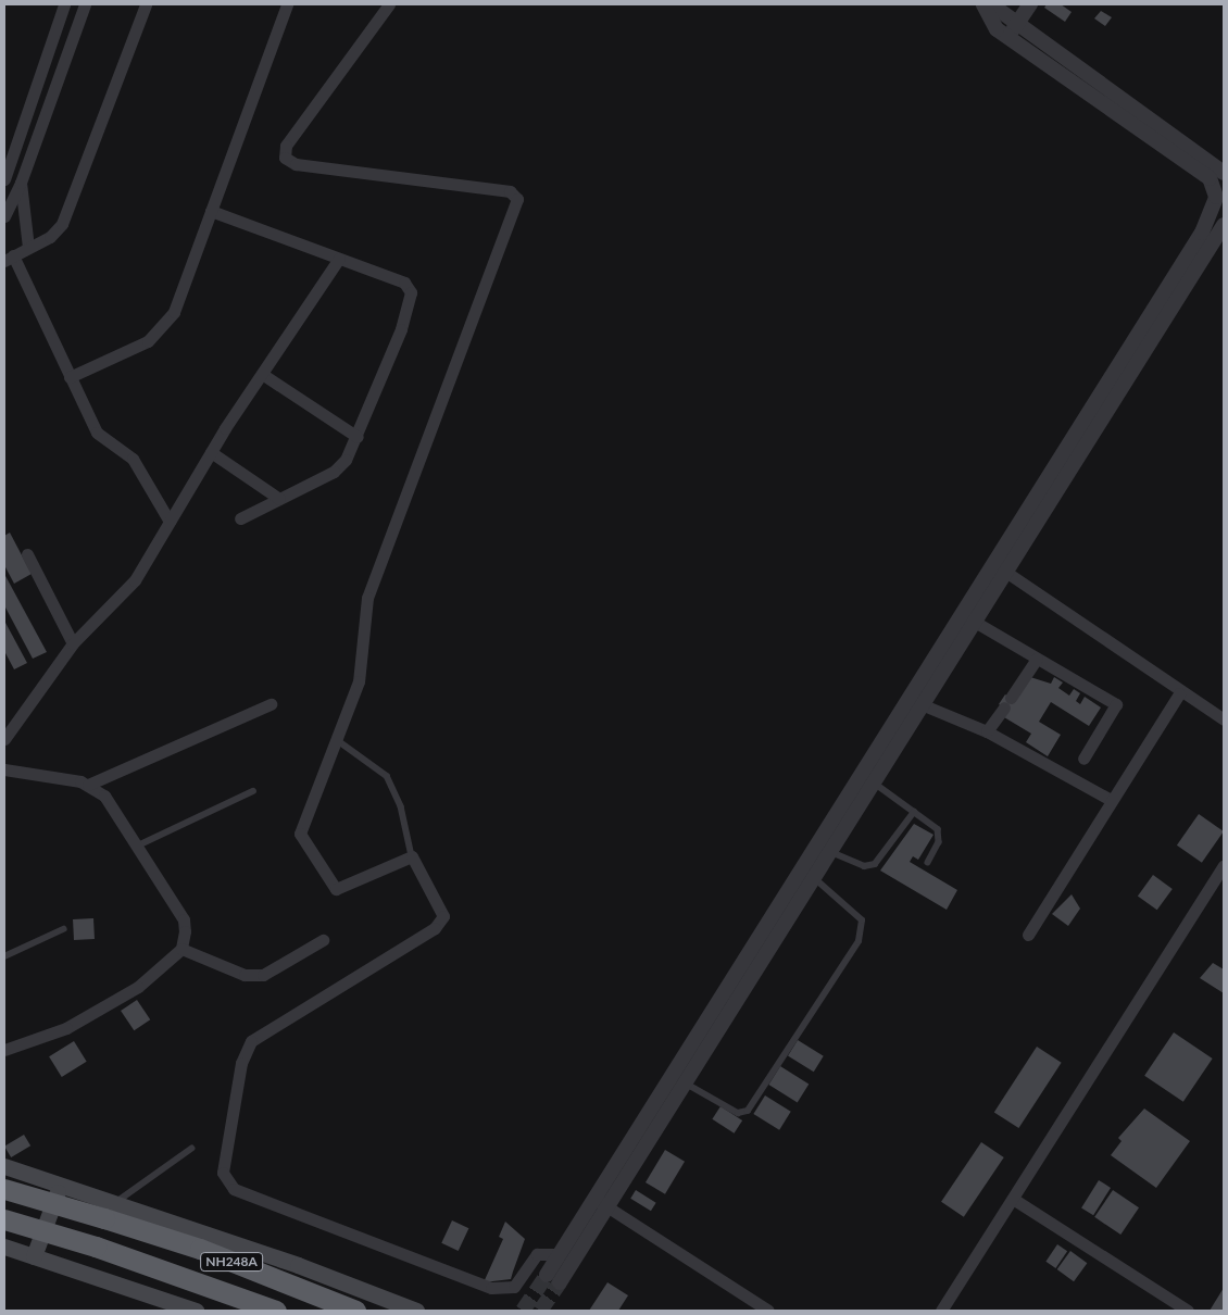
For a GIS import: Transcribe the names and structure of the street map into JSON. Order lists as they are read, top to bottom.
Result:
{
  "streets": {
    "highway": ["NH248A"]
  }
}
